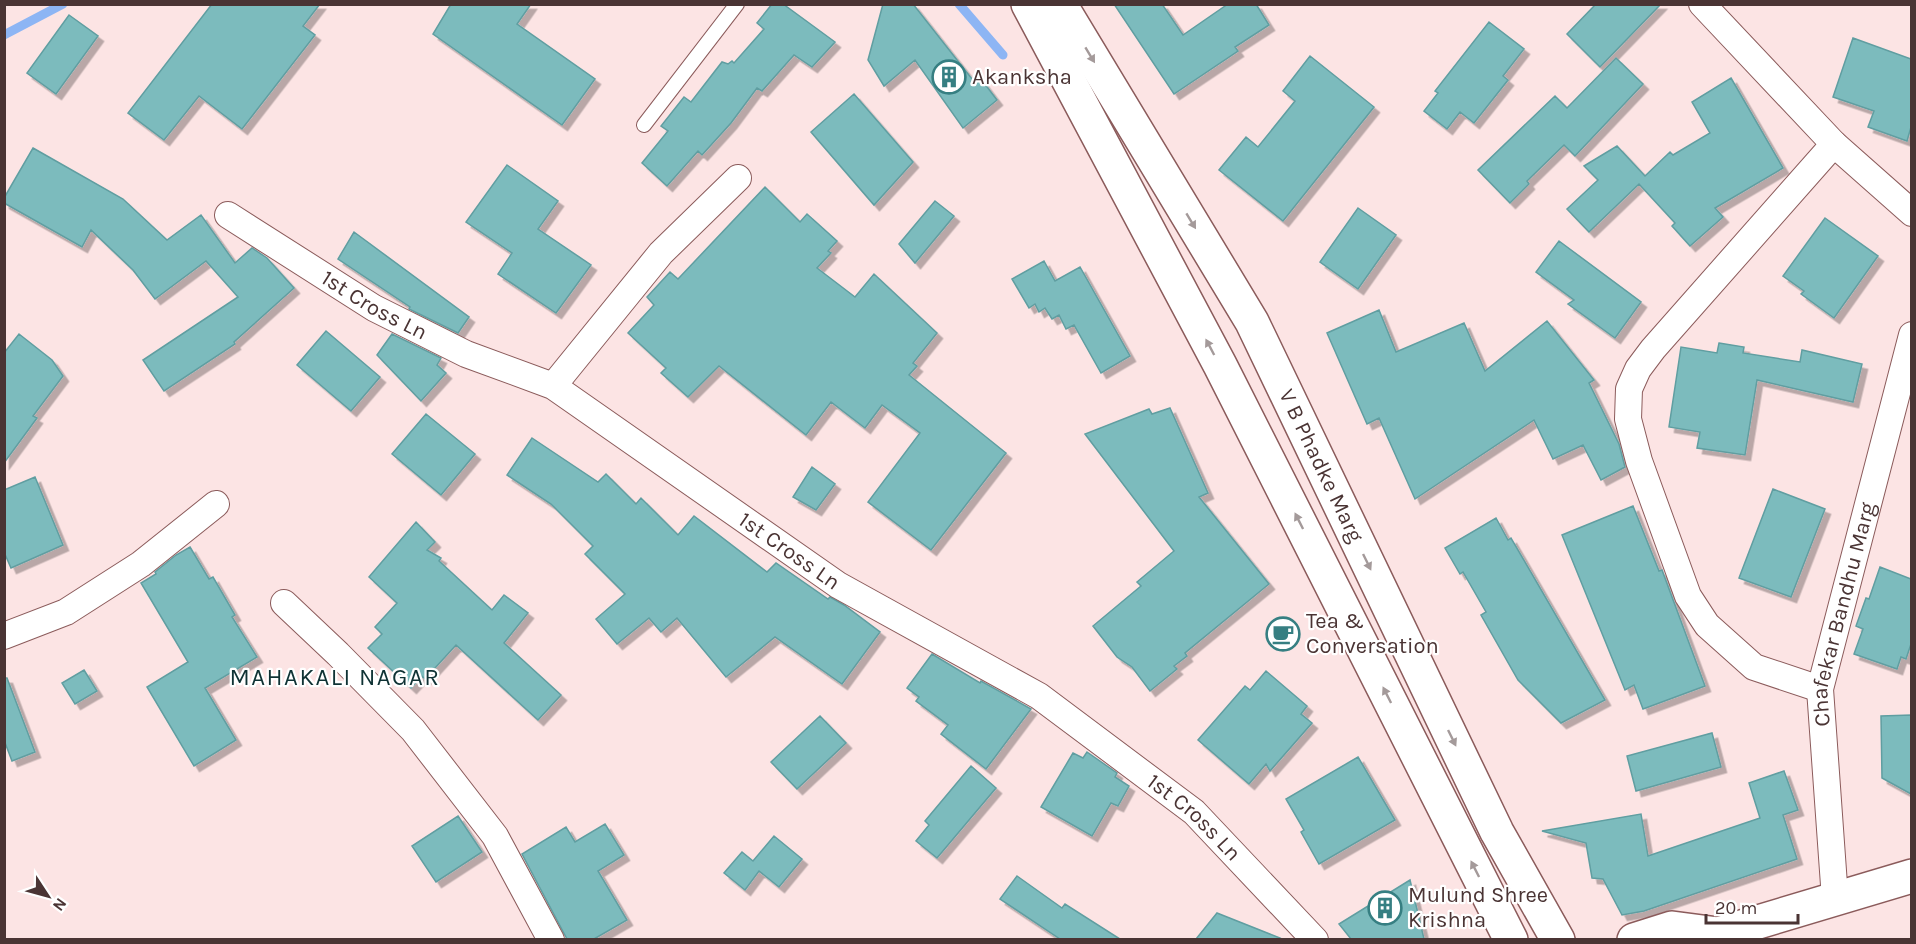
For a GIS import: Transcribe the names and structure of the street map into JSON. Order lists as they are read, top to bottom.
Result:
{
  "streets": {
    "street": ["1st Cross Ln", "V B Phadke Marg", "Chafekar Bandhu Marg"]
  },
  "districts": ["MAHAKALI NAGAR"],
  "places": {
    "building": ["Akanksha", "Mulund Shree Krishna"],
    "cafe": ["Tea & Conversation"]
  },
  "scale_bar": "20 m",
  "north": "bottom right"
}
